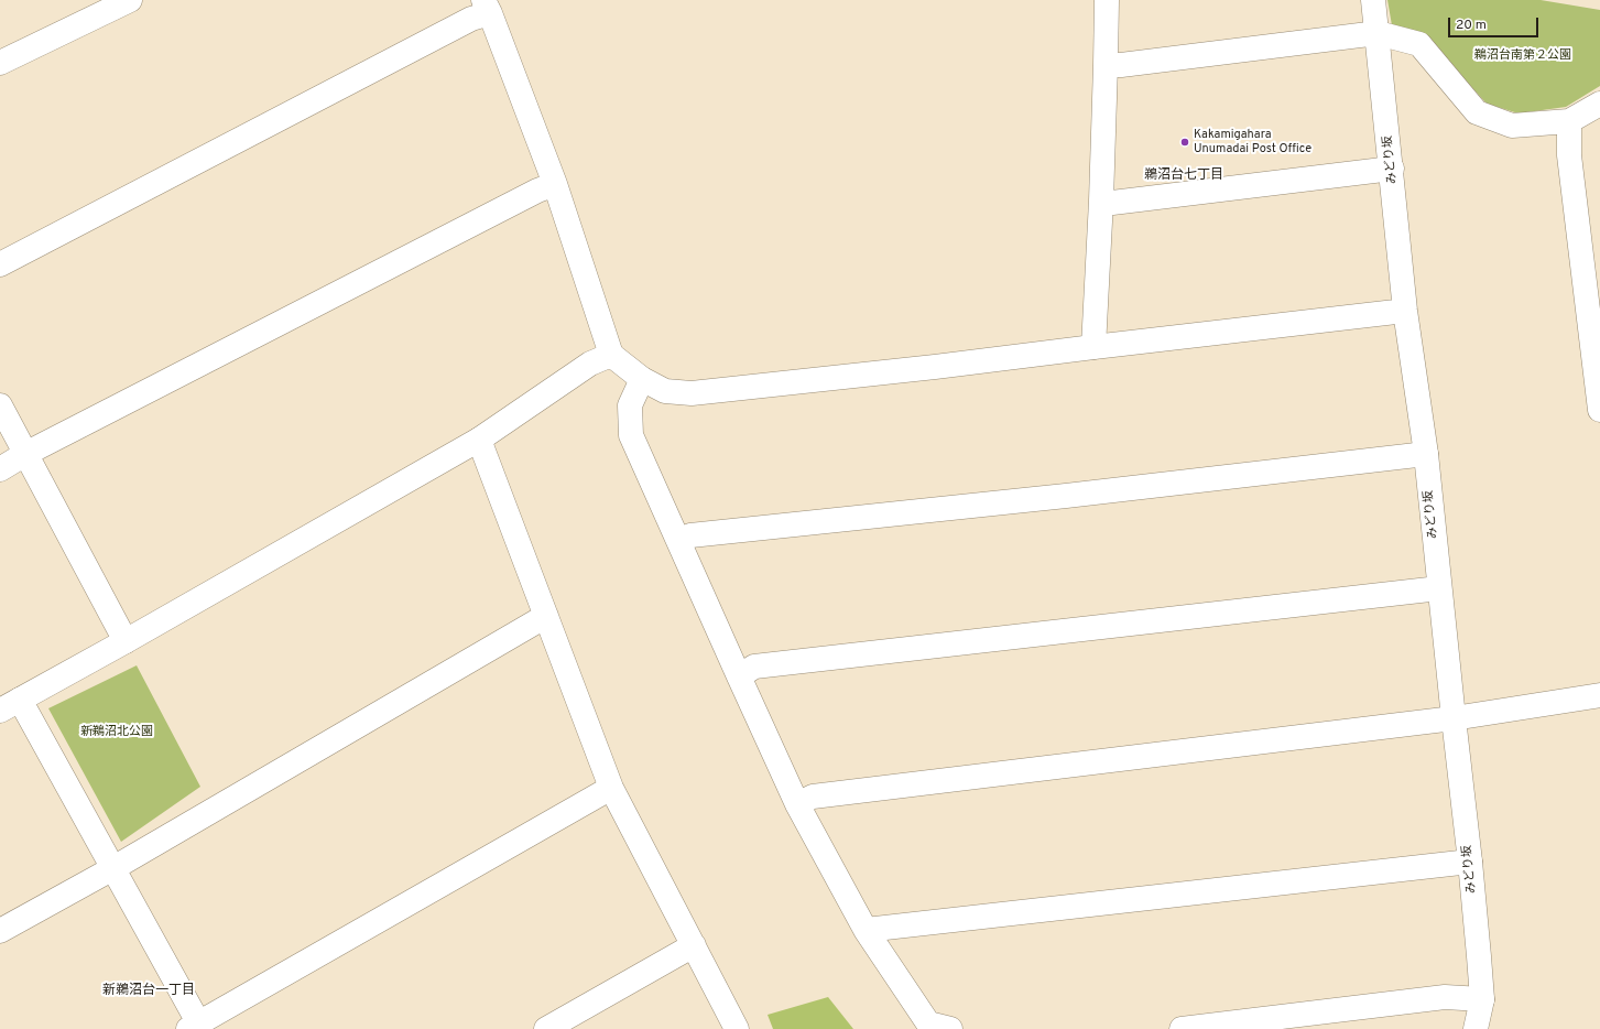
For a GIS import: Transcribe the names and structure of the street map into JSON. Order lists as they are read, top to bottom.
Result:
{
  "streets": {
    "street": ["みどり坂"]
  },
  "districts": ["鵜沼台七丁目", "新鵜沼台一丁目"],
  "parks": ["鵜沼台南第２公園", "新鵜沼北公園"],
  "places": ["Kakamigahara Unumadai Post Office"],
  "scale_bar": "20 m"
}
